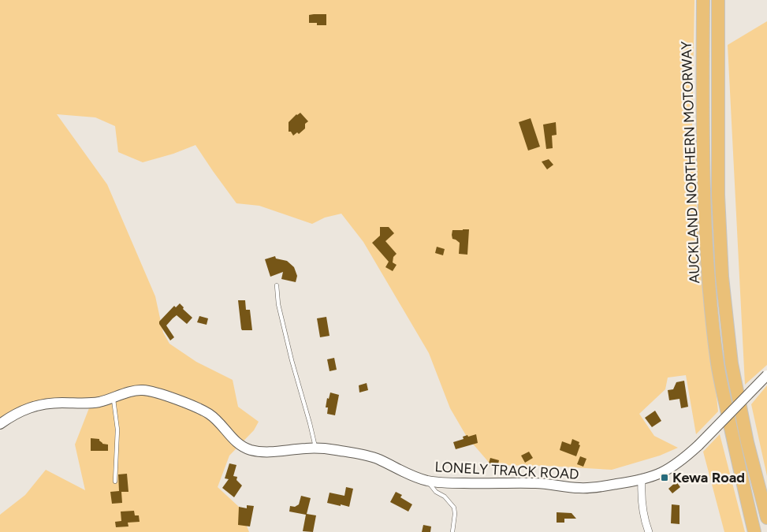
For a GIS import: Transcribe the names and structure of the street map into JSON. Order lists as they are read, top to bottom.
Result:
{
  "streets": {
    "highway": ["AUCKLAND NORTHERN MOTORWAY"],
    "street": ["LONELY TRACK ROAD"]
  },
  "places": {
    "transit": ["Kewa Road"]
  }
}
